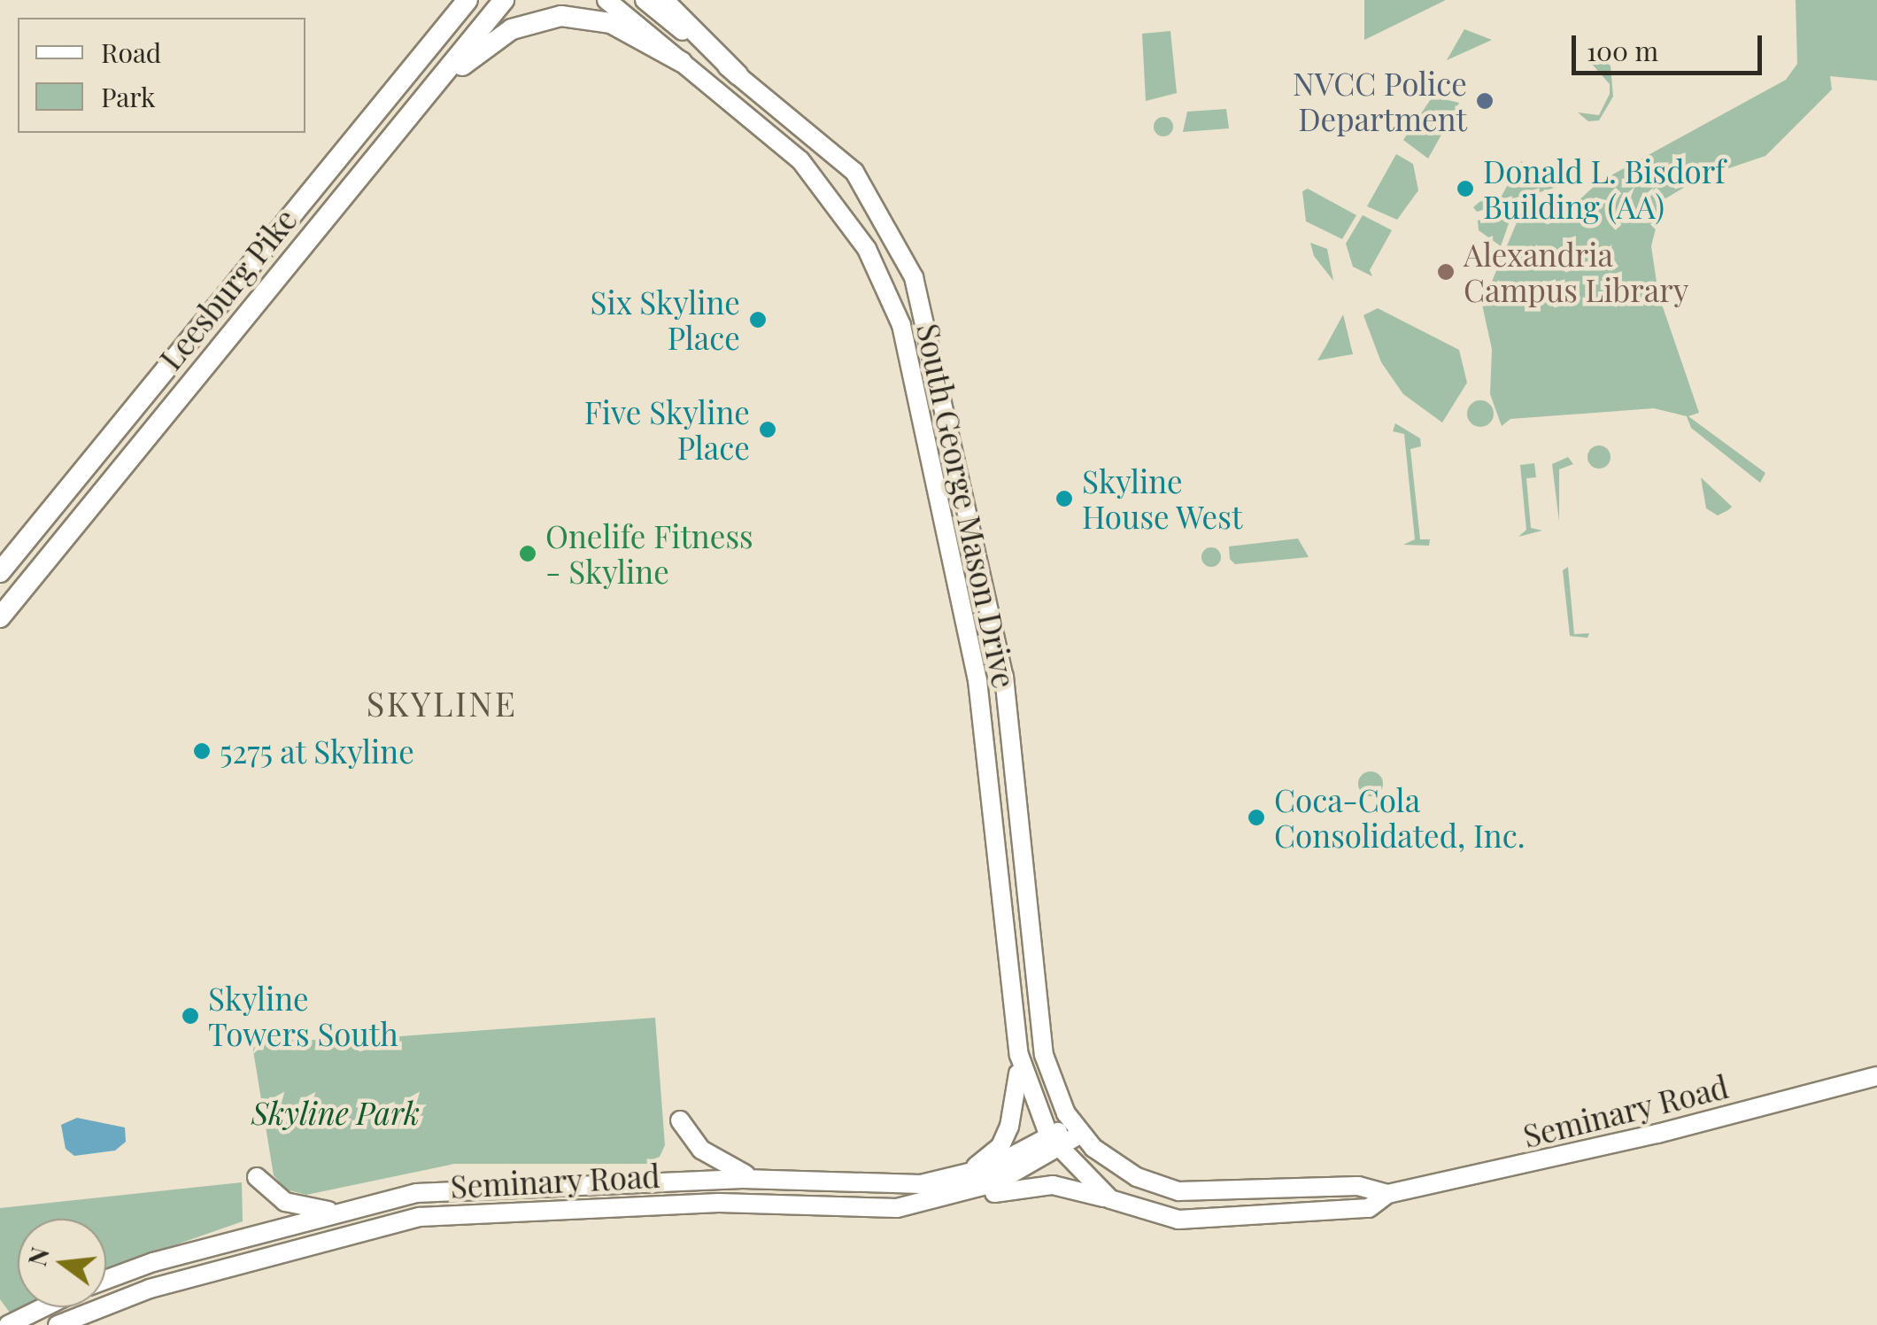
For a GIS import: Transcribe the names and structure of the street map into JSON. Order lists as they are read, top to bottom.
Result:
{
  "streets": {
    "main road": ["Leesburg Pike", "South George Mason Drive", "Seminary Road"]
  },
  "crossings": [
    ["South George Mason Drive", "Seminary Road"]
  ],
  "districts": ["SKYLINE"],
  "parks": ["Skyline Park"],
  "places": [
    "NVCC Police Department",
    "Donald L. Bisdorf Building (AA)",
    "Alexandria Campus Library",
    "Six Skyline Place",
    "Five Skyline Place",
    "Skyline House West",
    "Onelife Fitness - Skyline",
    "5275 at Skyline",
    "Coca-Cola Consolidated, Inc.",
    "Skyline Towers South"
  ],
  "legend": ["Road", "Park"],
  "scale_bar": "100 m",
  "north": "left"
}
